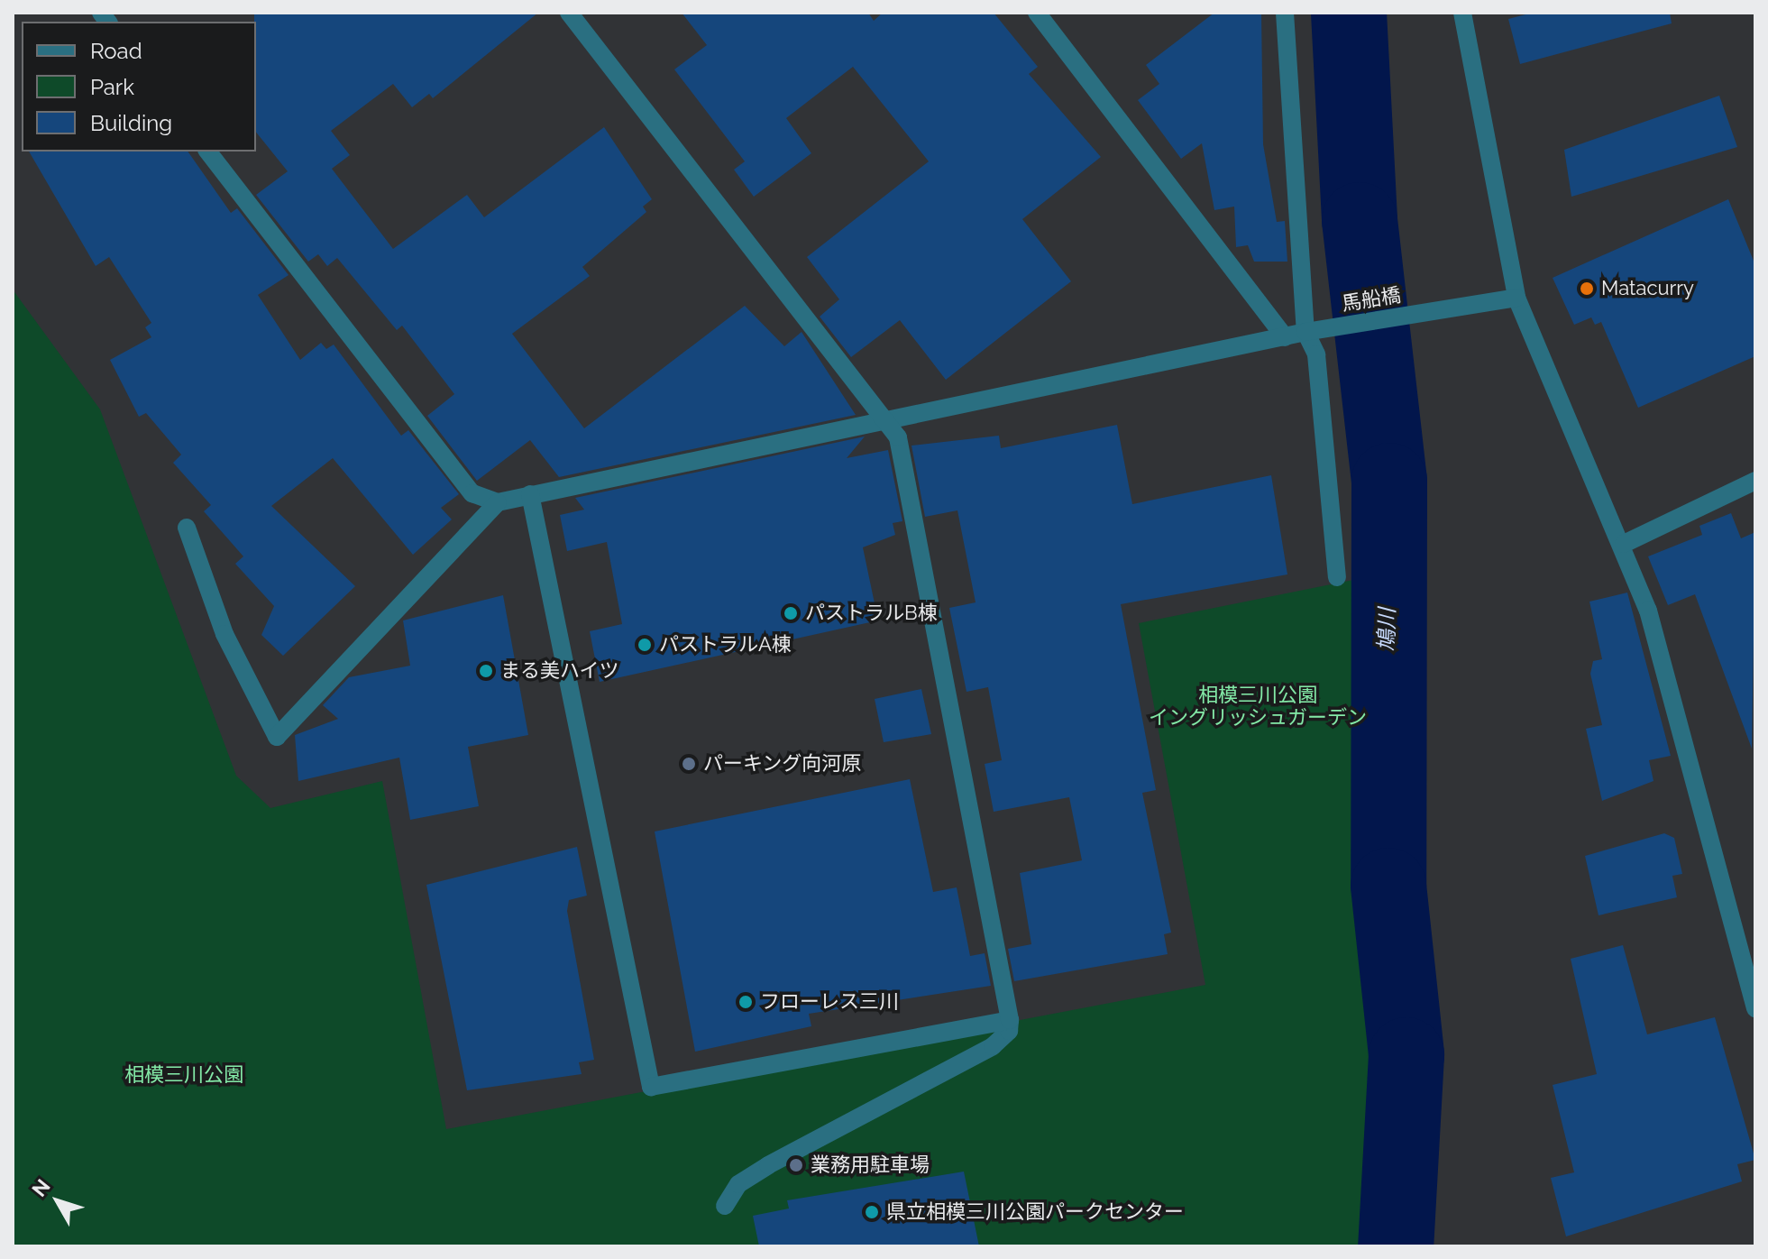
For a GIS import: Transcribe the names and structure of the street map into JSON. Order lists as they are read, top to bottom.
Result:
{
  "streets": {
    "street": ["馬船橋"]
  },
  "water": ["鳩川"],
  "parks": ["相模三川公園 イングリッシュガーデン", "相模三川公園"],
  "places": [
    "Matacurry",
    "パストラルB棟",
    "パストラルA棟",
    "まる美ハイツ",
    "パーキング向河原",
    "フローレス三川",
    "業務用駐車場",
    "県立相模三川公園パークセンター"
  ],
  "legend": ["Road", "Park", "Building"],
  "north": "top left"
}
